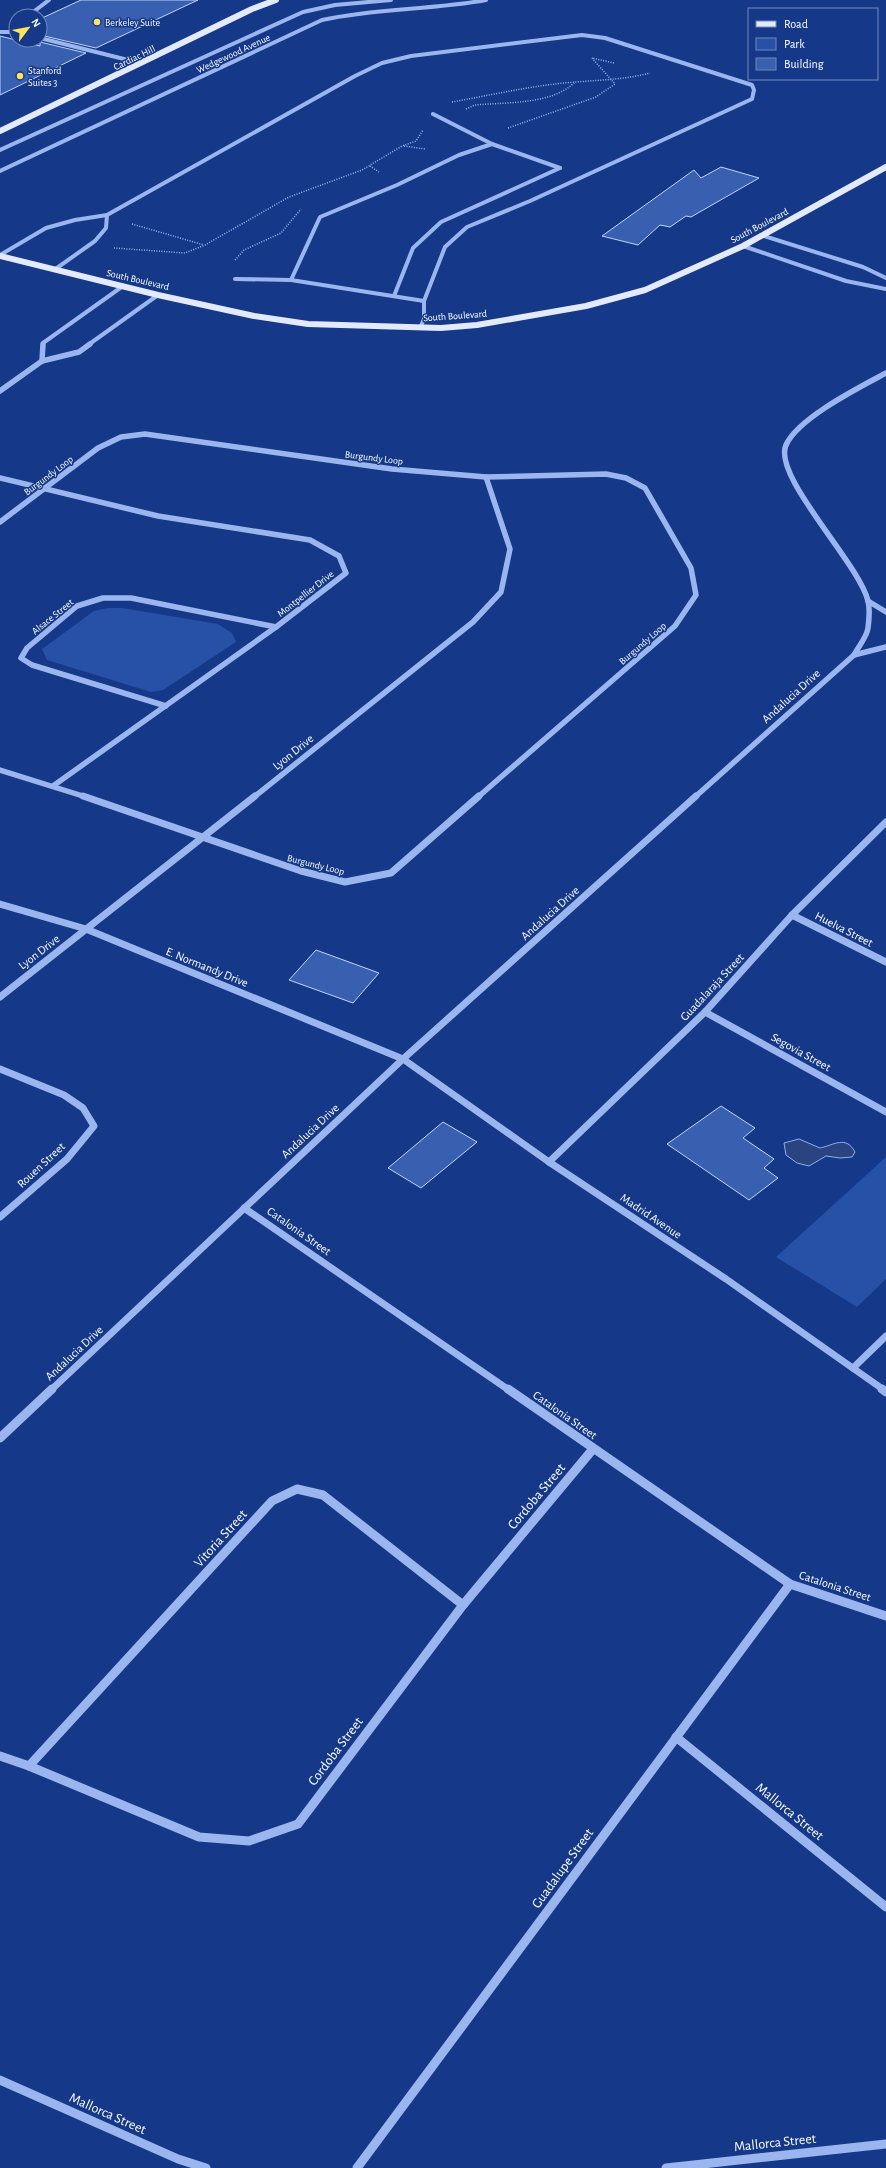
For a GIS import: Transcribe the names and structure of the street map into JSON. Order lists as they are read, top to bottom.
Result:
{
  "streets": {
    "main road": ["Cardiac Hill", "South Boulevard"],
    "street": [
      "Wedgewood Avenue",
      "Burgundy Loop",
      "Montpellier Drive",
      "Alsace Street",
      "Andalucia Drive",
      "Lyon Drive",
      "Huelva Street",
      "E. Normandy Drive",
      "Guadalaraja Street",
      "Segovia Street",
      "Rouen Street",
      "Madrid Avenue",
      "Catalonia Street",
      "Cordoba Street",
      "Vitoria Street",
      "Mallorca Street",
      "Guadalupe Street"
    ]
  },
  "crossings": [
    ["Burgundy Loop", "Montpellier Drive"],
    ["Burgundy Loop", "Lyon Drive"],
    ["Montpellier Drive", "Alsace Street"],
    ["Andalucia Drive", "E. Normandy Drive"],
    ["Andalucia Drive", "Madrid Avenue"],
    ["Andalucia Drive", "Catalonia Street"],
    ["Lyon Drive", "E. Normandy Drive"],
    ["Huelva Street", "Guadalaraja Street"],
    ["E. Normandy Drive", "Madrid Avenue"],
    ["Guadalaraja Street", "Segovia Street"],
    ["Guadalaraja Street", "Madrid Avenue"],
    ["Catalonia Street", "Cordoba Street"],
    ["Catalonia Street", "Guadalupe Street"],
    ["Cordoba Street", "Vitoria Street"],
    ["Mallorca Street", "Guadalupe Street"]
  ],
  "places": ["Berkeley Suite", "Stanford Suites 3"],
  "legend": ["Road", "Park", "Building"],
  "north": "top right"
}
